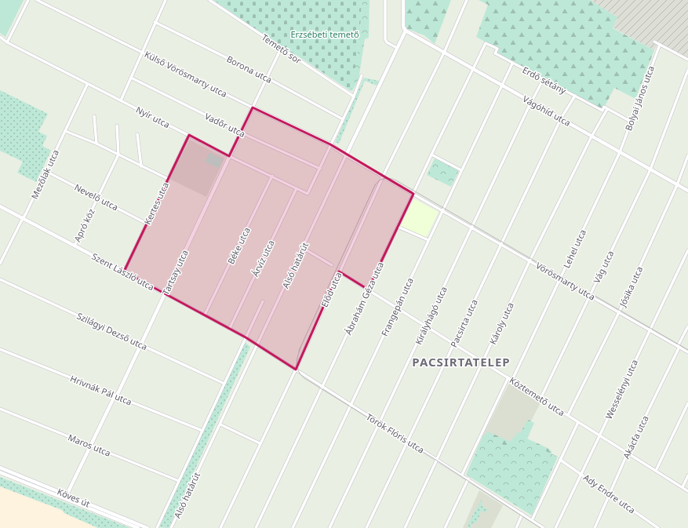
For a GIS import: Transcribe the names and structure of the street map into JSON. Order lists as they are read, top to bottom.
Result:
{
  "streets": {
    "street": [
      "Temető sor",
      "Borona utca",
      "Külső Vörösmarty utca",
      "Erdő sétány",
      "Bolyai János utca",
      "Vágóhíd utca",
      "Nyír utca",
      "Vadőr utca",
      "Mezőlak utca",
      "Nevelő utca",
      "Kertes utca",
      "Apró köz",
      "Béke utca",
      "Lehel utca",
      "Árvíz utca",
      "Alsó határút",
      "Vág utca",
      "Szent László utca",
      "Tartsay utca",
      "Vörösmarty utca",
      "Jósika utca",
      "Előd utca",
      "Ábrahám Géza utca",
      "Frangepán utca",
      "Királyhágó utca",
      "Pacsirta utca",
      "Károly utca",
      "Szilágyi Dezső utca",
      "Wesselényi utca",
      "Hrivnák Pál utca",
      "Köztemető utca",
      "Török Flóris utca",
      "Akácfa utca",
      "Maros utca",
      "Ady Endre utca",
      "Köves út"
    ]
  },
  "crossings": [
    ["Temető sor", "Tartsay utca"],
    ["Borona utca", "Tartsay utca"],
    ["Külső Vörösmarty utca", "Alsó határút"],
    ["Külső Vörösmarty utca", "Tartsay utca"],
    ["Erdő sétány", "Ábrahám Géza utca"],
    ["Erdő sétány", "Frangepán utca"],
    ["Erdő sétány", "Királyhágó utca"],
    ["Erdő sétány", "Pacsirta utca"],
    ["Erdő sétány", "Károly utca"],
    ["Bolyai János utca", "Vágóhíd utca"],
    ["Bolyai János utca", "Lehel utca"],
    ["Vágóhíd utca", "Lehel utca"],
    ["Vágóhíd utca", "Alsó határút"],
    ["Vágóhíd utca", "Vág utca"],
    ["Vágóhíd utca", "Jósika utca"],
    ["Vágóhíd utca", "Előd utca"],
    ["Vágóhíd utca", "Ábrahám Géza utca"],
    ["Vágóhíd utca", "Frangepán utca"],
    ["Vágóhíd utca", "Királyhágó utca"],
    ["Vágóhíd utca", "Pacsirta utca"],
    ["Vágóhíd utca", "Károly utca"],
    ["Nyír utca", "Vadőr utca"],
    ["Nyír utca", "Mezőlak utca"],
    ["Nyír utca", "Kertes utca"],
    ["Nyír utca", "Béke utca"],
    ["Nyír utca", "Árvíz utca"],
    ["Nyír utca", "Tartsay utca"],
    ["Vadőr utca", "Tartsay utca"],
    ["Mezőlak utca", "Nevelő utca"],
    ["Mezőlak utca", "Szent László utca"],
    ["Nevelő utca", "Kertes utca"],
    ["Nevelő utca", "Apró köz"],
    ["Kertes utca", "Szent László utca"],
    ["Apró köz", "Szent László utca"],
    ["Béke utca", "Szent László utca"],
    ["Lehel utca", "Vörösmarty utca"],
    ["Lehel utca", "Köztemető utca"],
    ["Árvíz utca", "Szent László utca"],
    ["Alsó határút", "Szent László utca"],
    ["Alsó határút", "Szilágyi Dezső utca"],
    ["Alsó határút", "Hrivnák Pál utca"],
    ["Alsó határút", "Török Flóris utca"],
    ["Alsó határút", "Maros utca"],
    ["Vág utca", "Vörösmarty utca"],
    ["Vág utca", "Köztemető utca"],
    ["Szent László utca", "Tartsay utca"],
    ["Szent László utca", "Török Flóris utca"],
    ["Tartsay utca", "Szilágyi Dezső utca"],
    ["Tartsay utca", "Hrivnák Pál utca"],
    ["Tartsay utca", "Maros utca"],
    ["Tartsay utca", "Köves út"],
    ["Vörösmarty utca", "Jósika utca"],
    ["Vörösmarty utca", "Ábrahám Géza utca"],
    ["Vörösmarty utca", "Frangepán utca"],
    ["Vörösmarty utca", "Királyhágó utca"],
    ["Vörösmarty utca", "Pacsirta utca"],
    ["Vörösmarty utca", "Károly utca"],
    ["Vörösmarty utca", "Wesselényi utca"],
    ["Vörösmarty utca", "Akácfa utca"],
    ["Jósika utca", "Köztemető utca"],
    ["Előd utca", "Köztemető utca"],
    ["Előd utca", "Török Flóris utca"],
    ["Ábrahám Géza utca", "Köztemető utca"],
    ["Ábrahám Géza utca", "Török Flóris utca"],
    ["Frangepán utca", "Köztemető utca"],
    ["Frangepán utca", "Török Flóris utca"],
    ["Királyhágó utca", "Köztemető utca"],
    ["Királyhágó utca", "Török Flóris utca"],
    ["Pacsirta utca", "Köztemető utca"],
    ["Pacsirta utca", "Török Flóris utca"],
    ["Károly utca", "Köztemető utca"],
    ["Károly utca", "Török Flóris utca"],
    ["Wesselényi utca", "Köztemető utca"],
    ["Wesselényi utca", "Ady Endre utca"],
    ["Köztemető utca", "Akácfa utca"],
    ["Akácfa utca", "Ady Endre utca"]
  ],
  "districts": ["PACSIRTATELEP"],
  "parks": ["Erzsébeti temető"]
}
